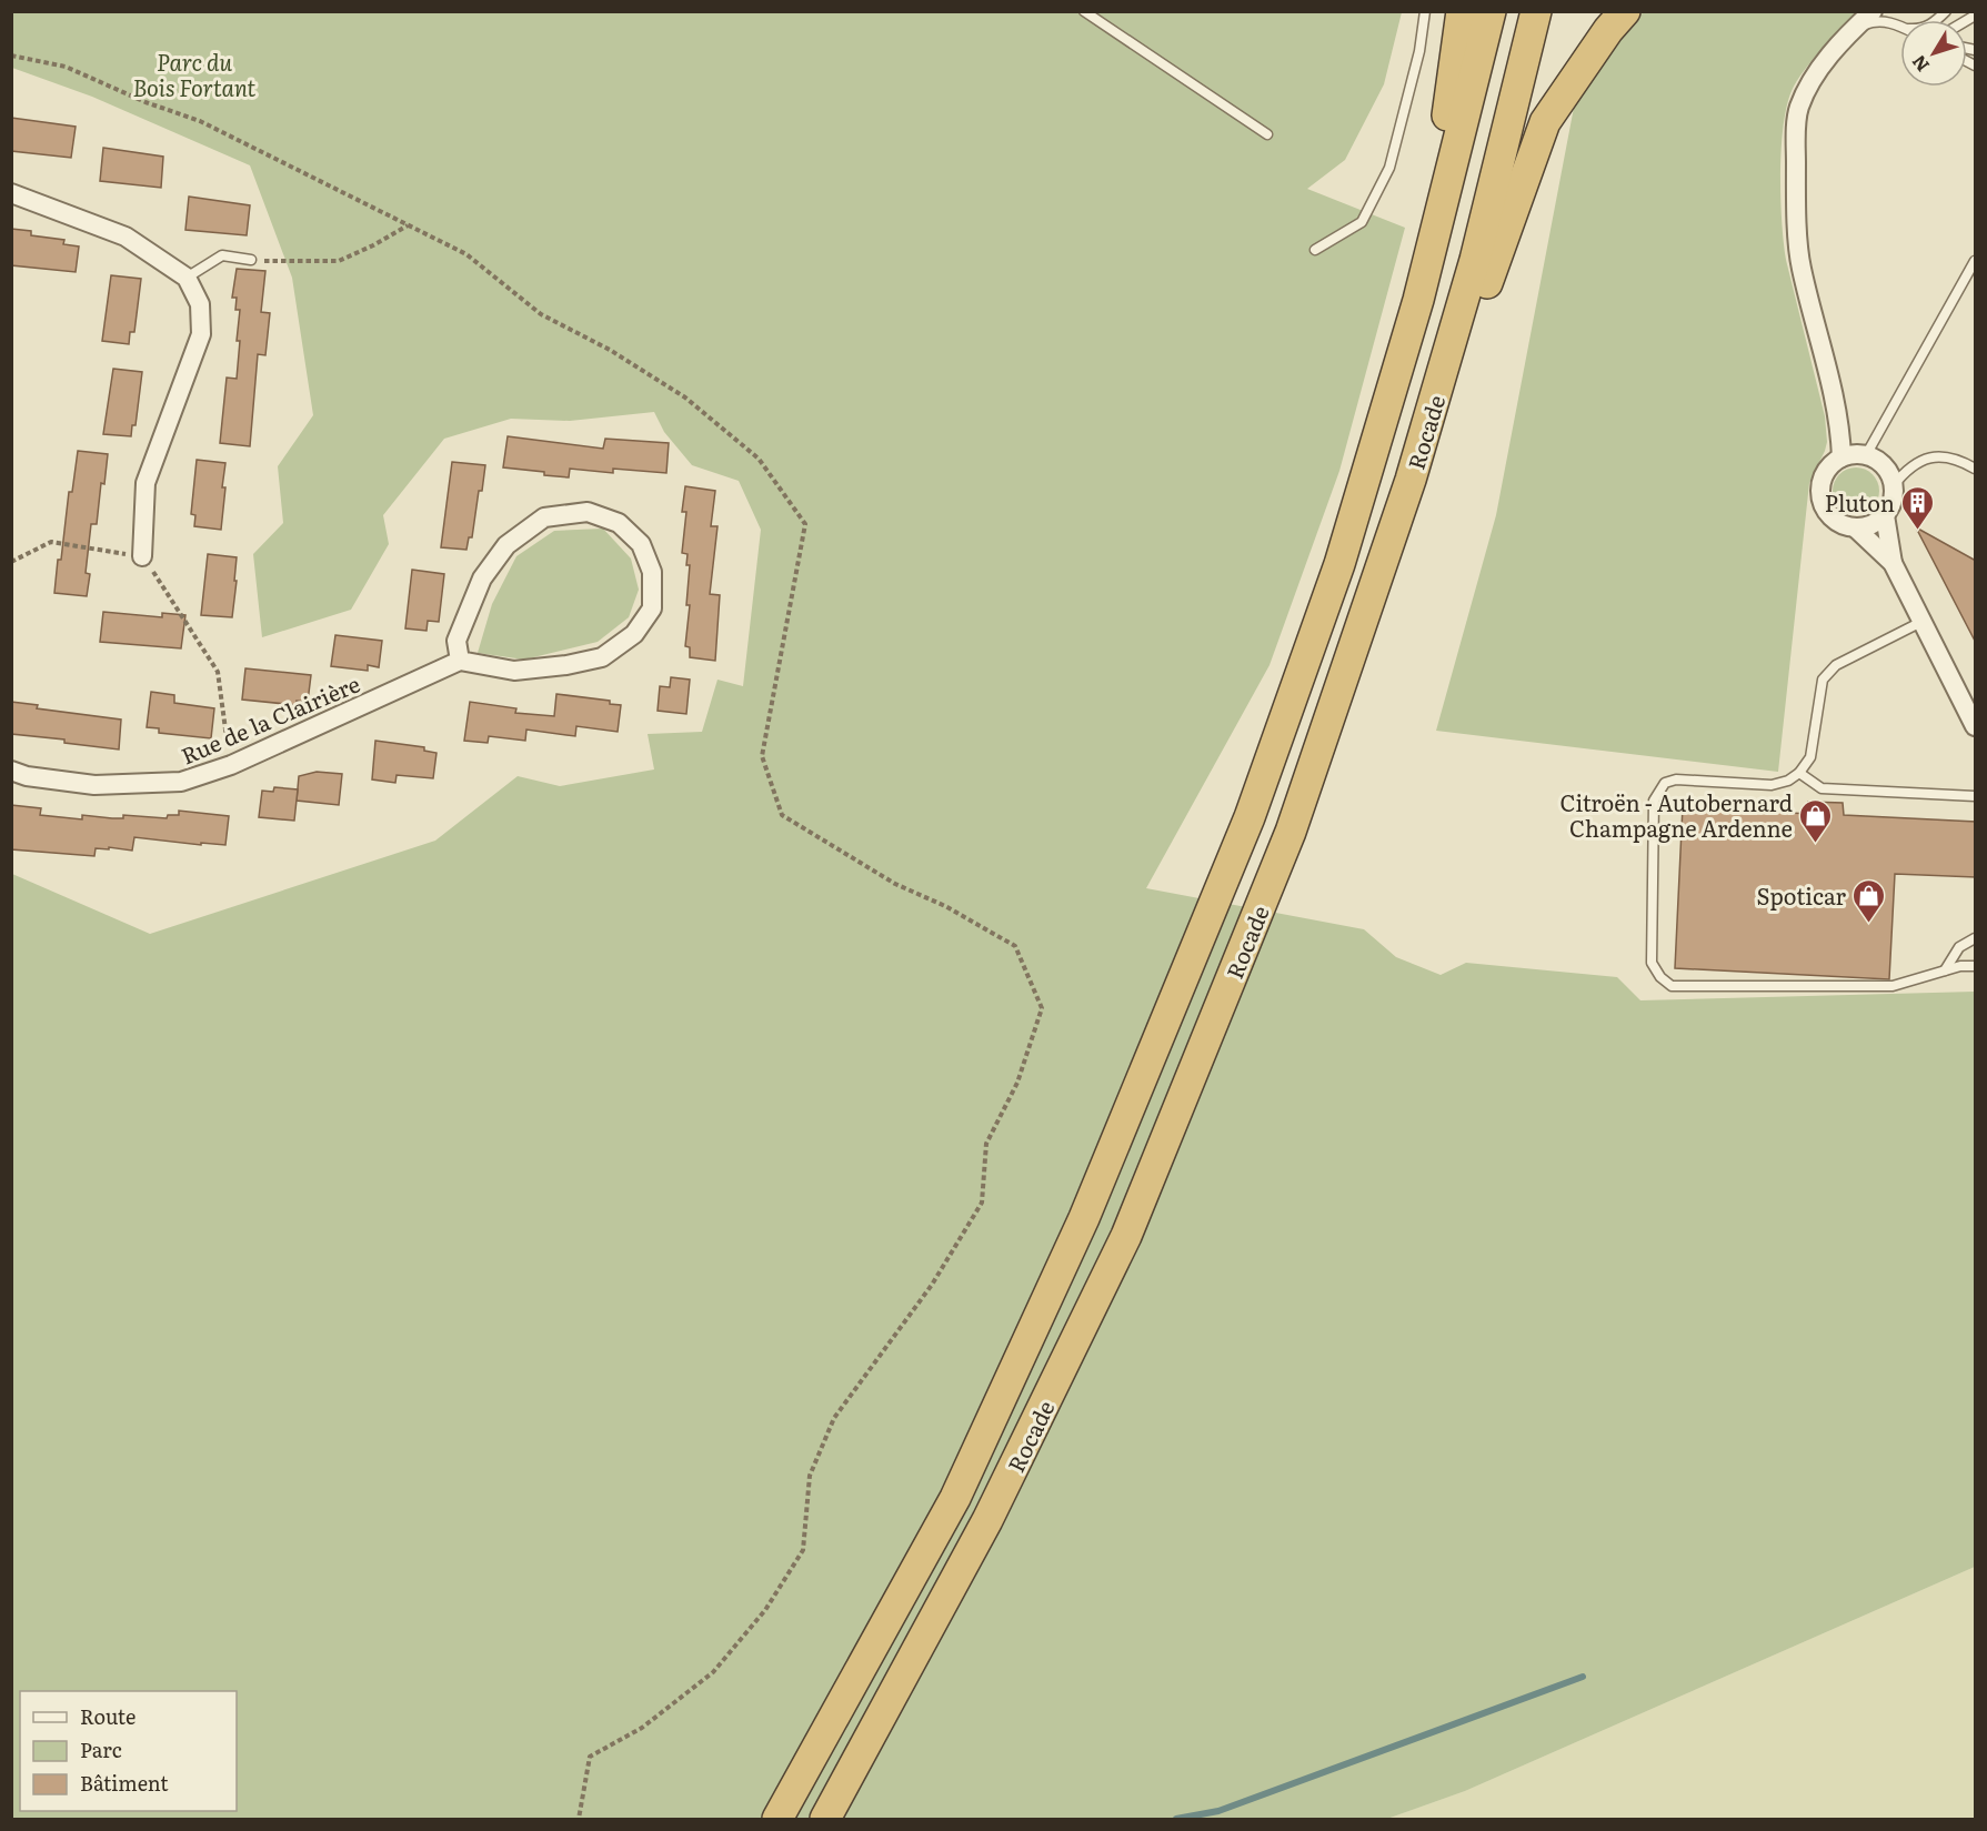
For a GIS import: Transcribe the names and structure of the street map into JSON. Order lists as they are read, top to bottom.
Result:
{
  "streets": {
    "highway": ["Rocade"],
    "street": ["Rue de la Clairière"]
  },
  "parks": ["Parc du Bois Fortant"],
  "places": {
    "building": ["Pluton"],
    "shop": ["Citroën - Autobernard Champagne Ardenne", "Spoticar"]
  },
  "legend": ["Route", "Parc", "Bâtiment"],
  "north": "bottom left"
}
